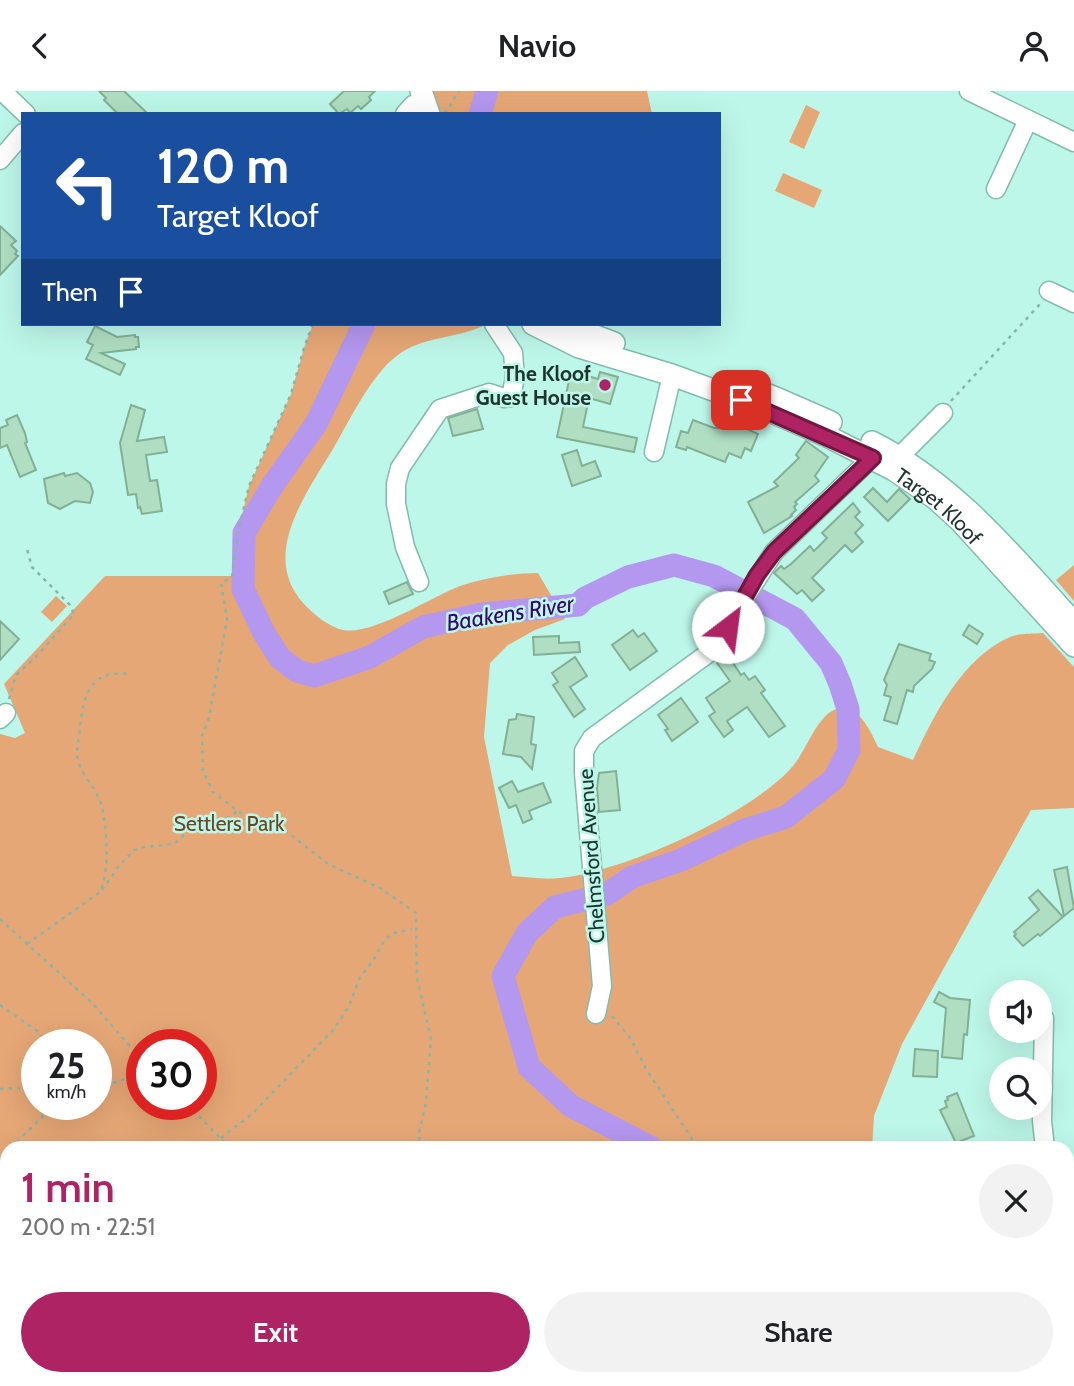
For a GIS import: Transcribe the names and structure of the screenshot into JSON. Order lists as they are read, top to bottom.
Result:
{
  "streets": {
    "main road": ["Target Kloof"],
    "street": ["Chelmsford Avenue"]
  },
  "crossings": [
    ["Target Kloof", "Chelmsford Avenue"]
  ],
  "water": ["Baakens River"],
  "parks": ["Settlers Park"],
  "places": ["The Kloof Guest House"],
  "page": {
    "header": "Navio",
    "turn": ["120 m", "Target Kloof"],
    "then": "Then",
    "speed": "25 km/h",
    "limit": "30",
    "heading": ["1 min", "200 m · 22:51"],
    "buttons": ["Exit", "Share"]
  }
}
